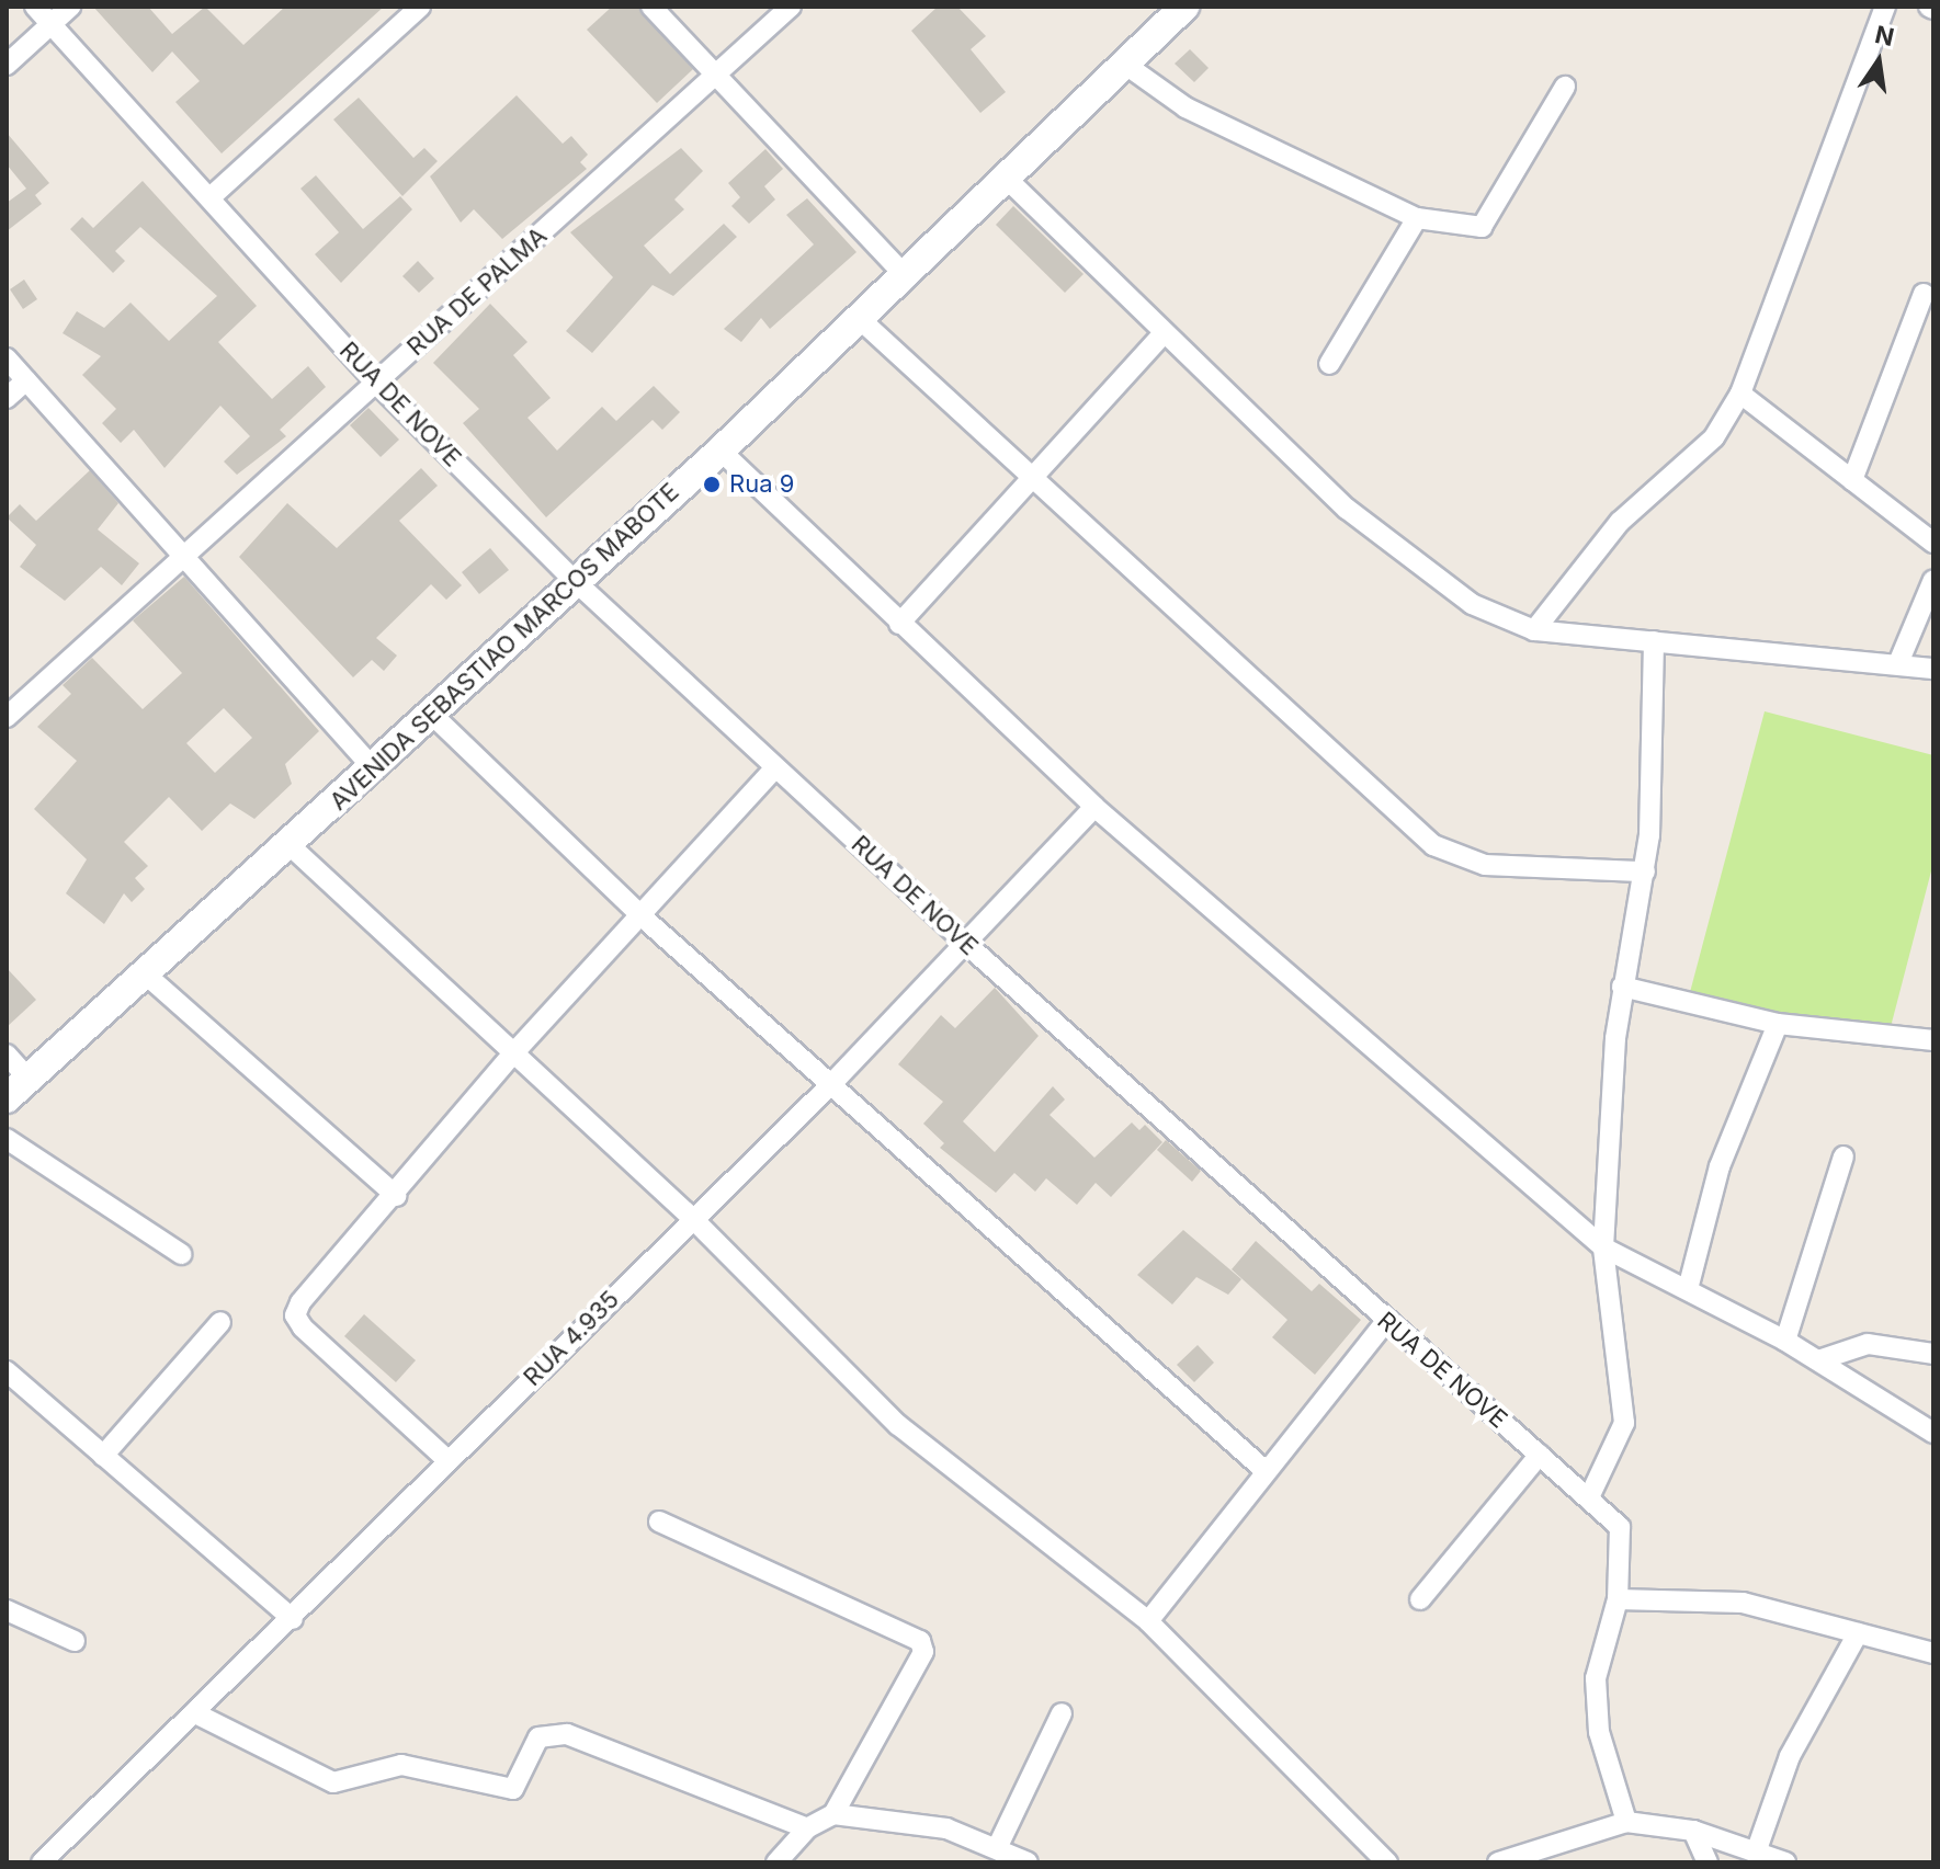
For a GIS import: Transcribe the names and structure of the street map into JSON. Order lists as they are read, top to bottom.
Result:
{
  "streets": {
    "main road": ["AVENIDA SEBASTIAO MARCOS MABOTE"],
    "street": ["RUA DE PALMA", "RUA DE NOVE", "RUA 4.935"]
  },
  "crossings": [
    ["RUA DE PALMA", "RUA DE NOVE"],
    ["RUA DE NOVE", "AVENIDA SEBASTIAO MARCOS MABOTE"],
    ["RUA DE NOVE", "RUA 4.935"]
  ],
  "places": ["Rua 9"],
  "north": "top"
}
